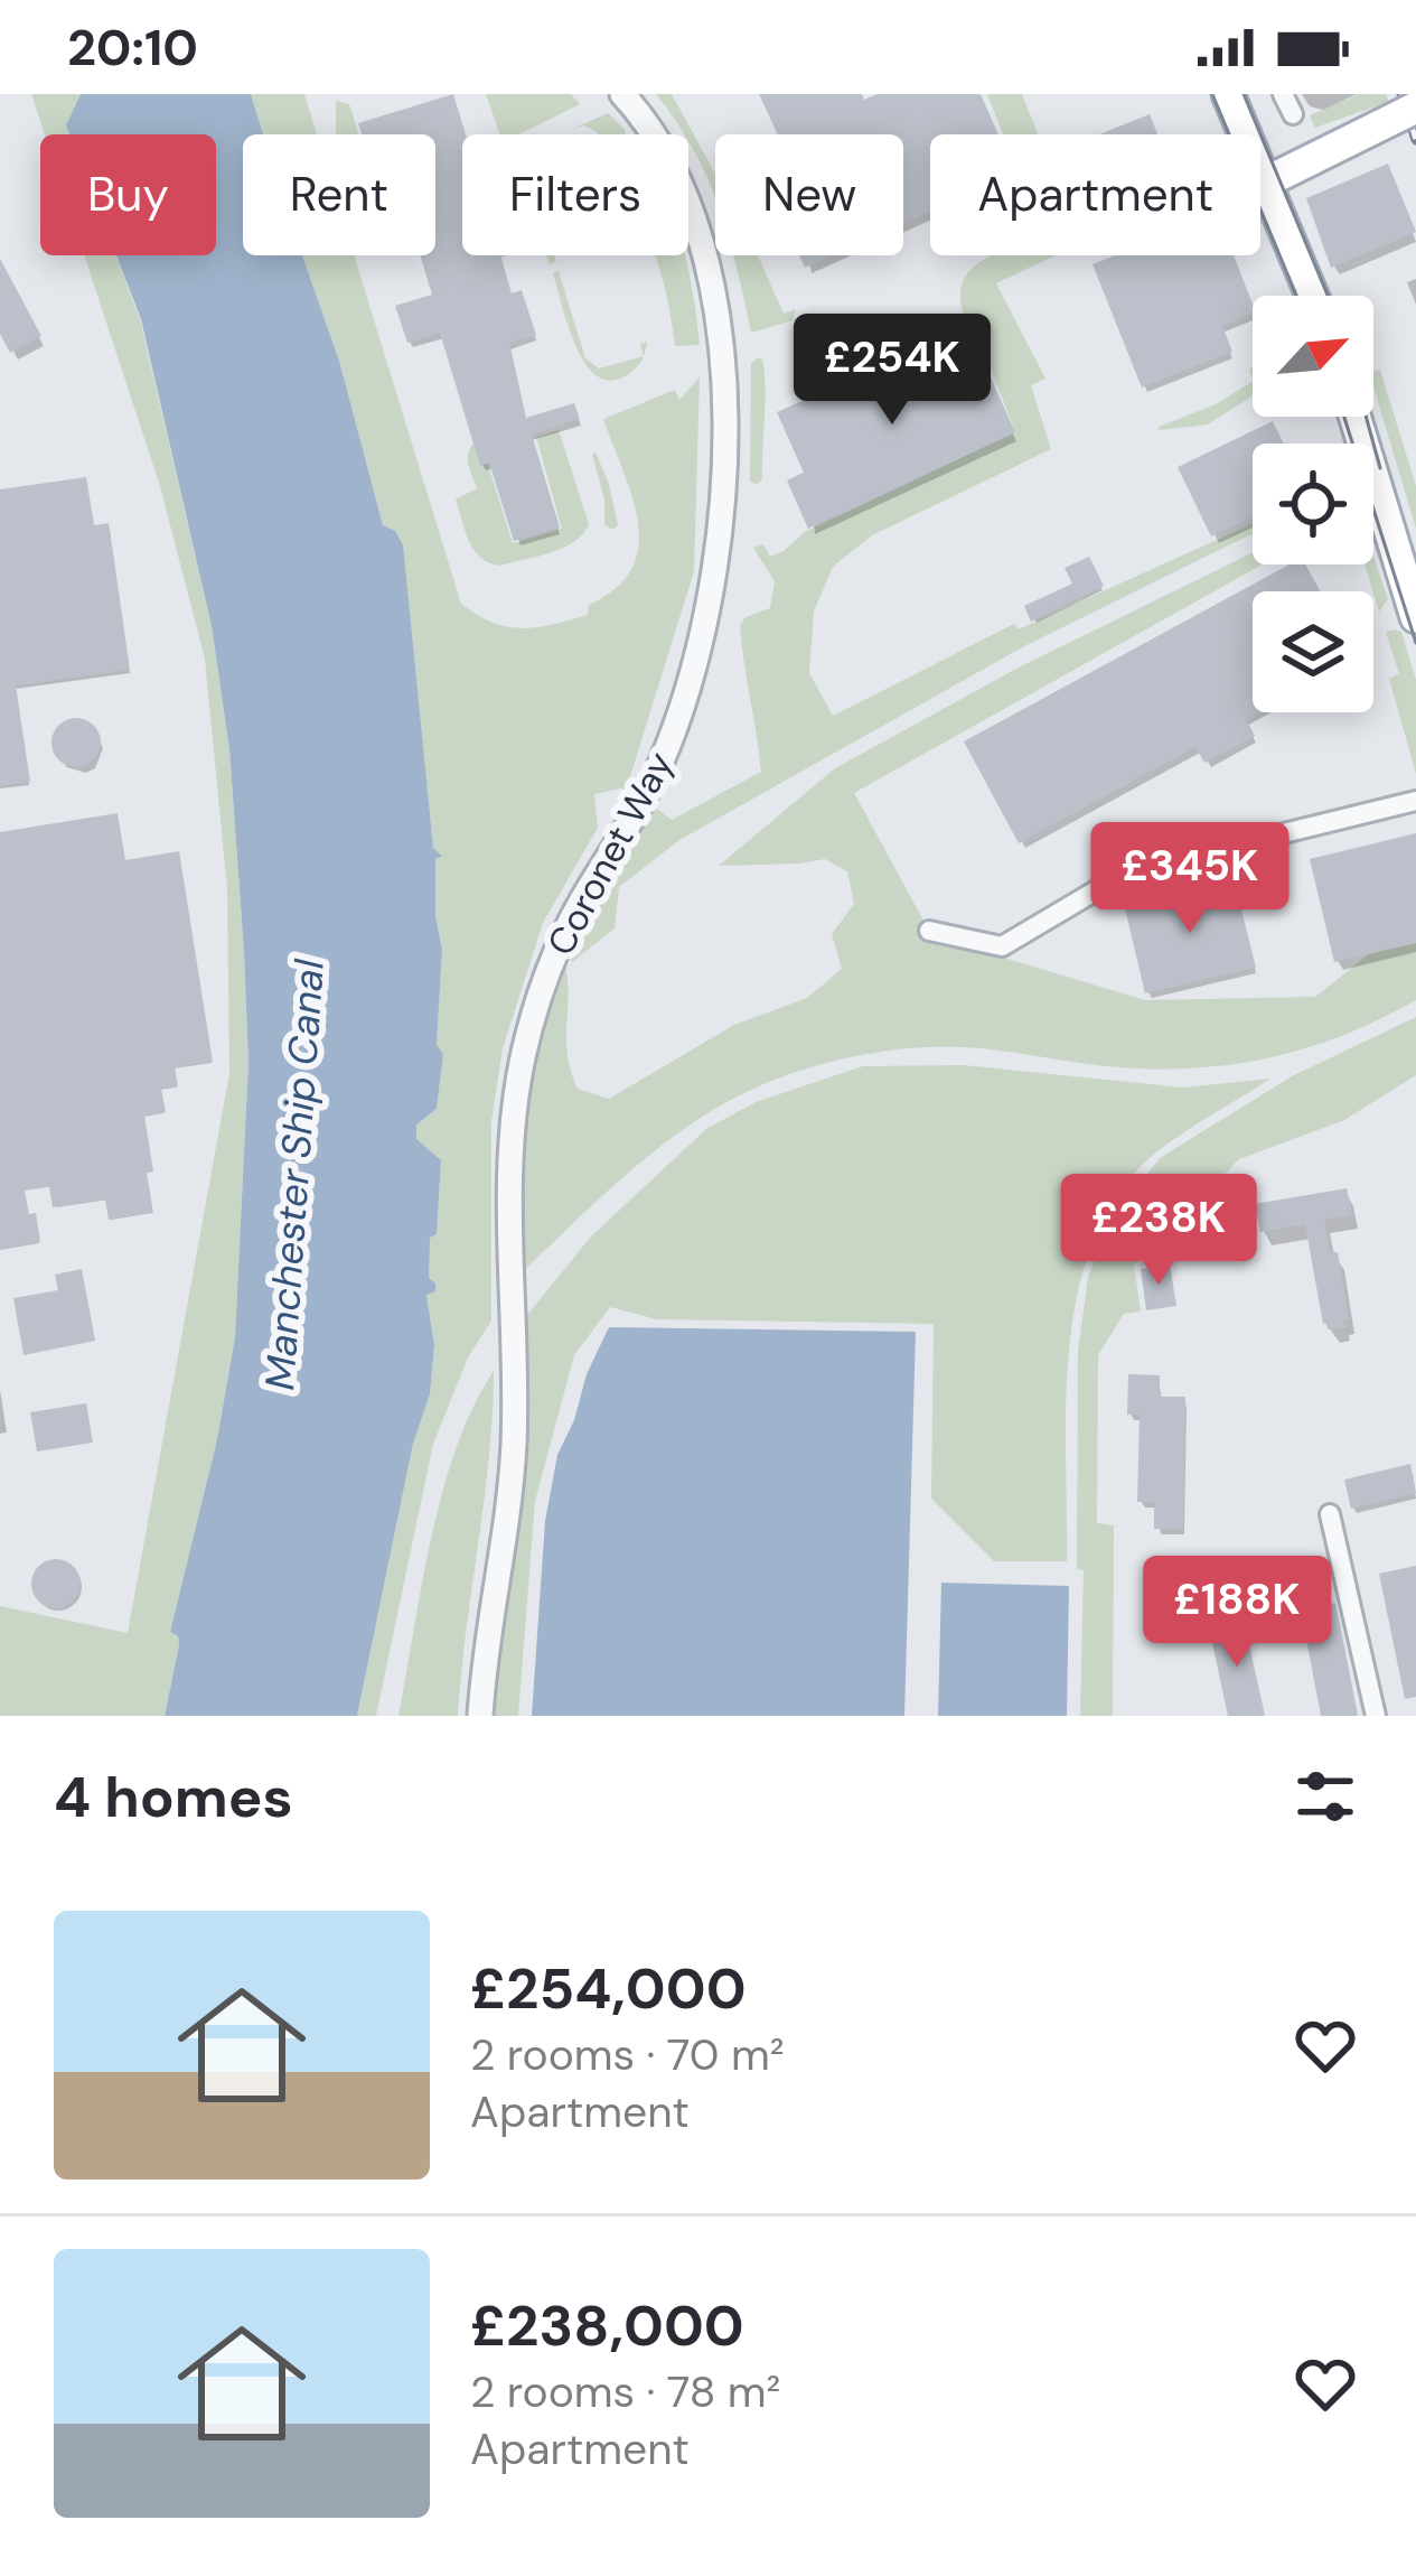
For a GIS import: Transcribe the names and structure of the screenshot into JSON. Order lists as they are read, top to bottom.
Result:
{
  "streets": {
    "street": ["Coronet Way"]
  },
  "water": ["Manchester Ship Canal"],
  "north": "top right",
  "page": {
    "status": "20:10",
    "chip": [
      "Buy",
      "Rent",
      "Filters",
      "New",
      "Apartment"
    ],
    "price": [
      "£254K",
      "£345K",
      "£238K",
      "£188K"
    ],
    "heading": "4 homes",
    "list": [
      {
        "name": "£254,000",
        "note": "2 rooms · 70 m² · Apartment"
      },
      {
        "name": "£238,000",
        "note": "2 rooms · 78 m² · Apartment"
      }
    ]
  }
}
